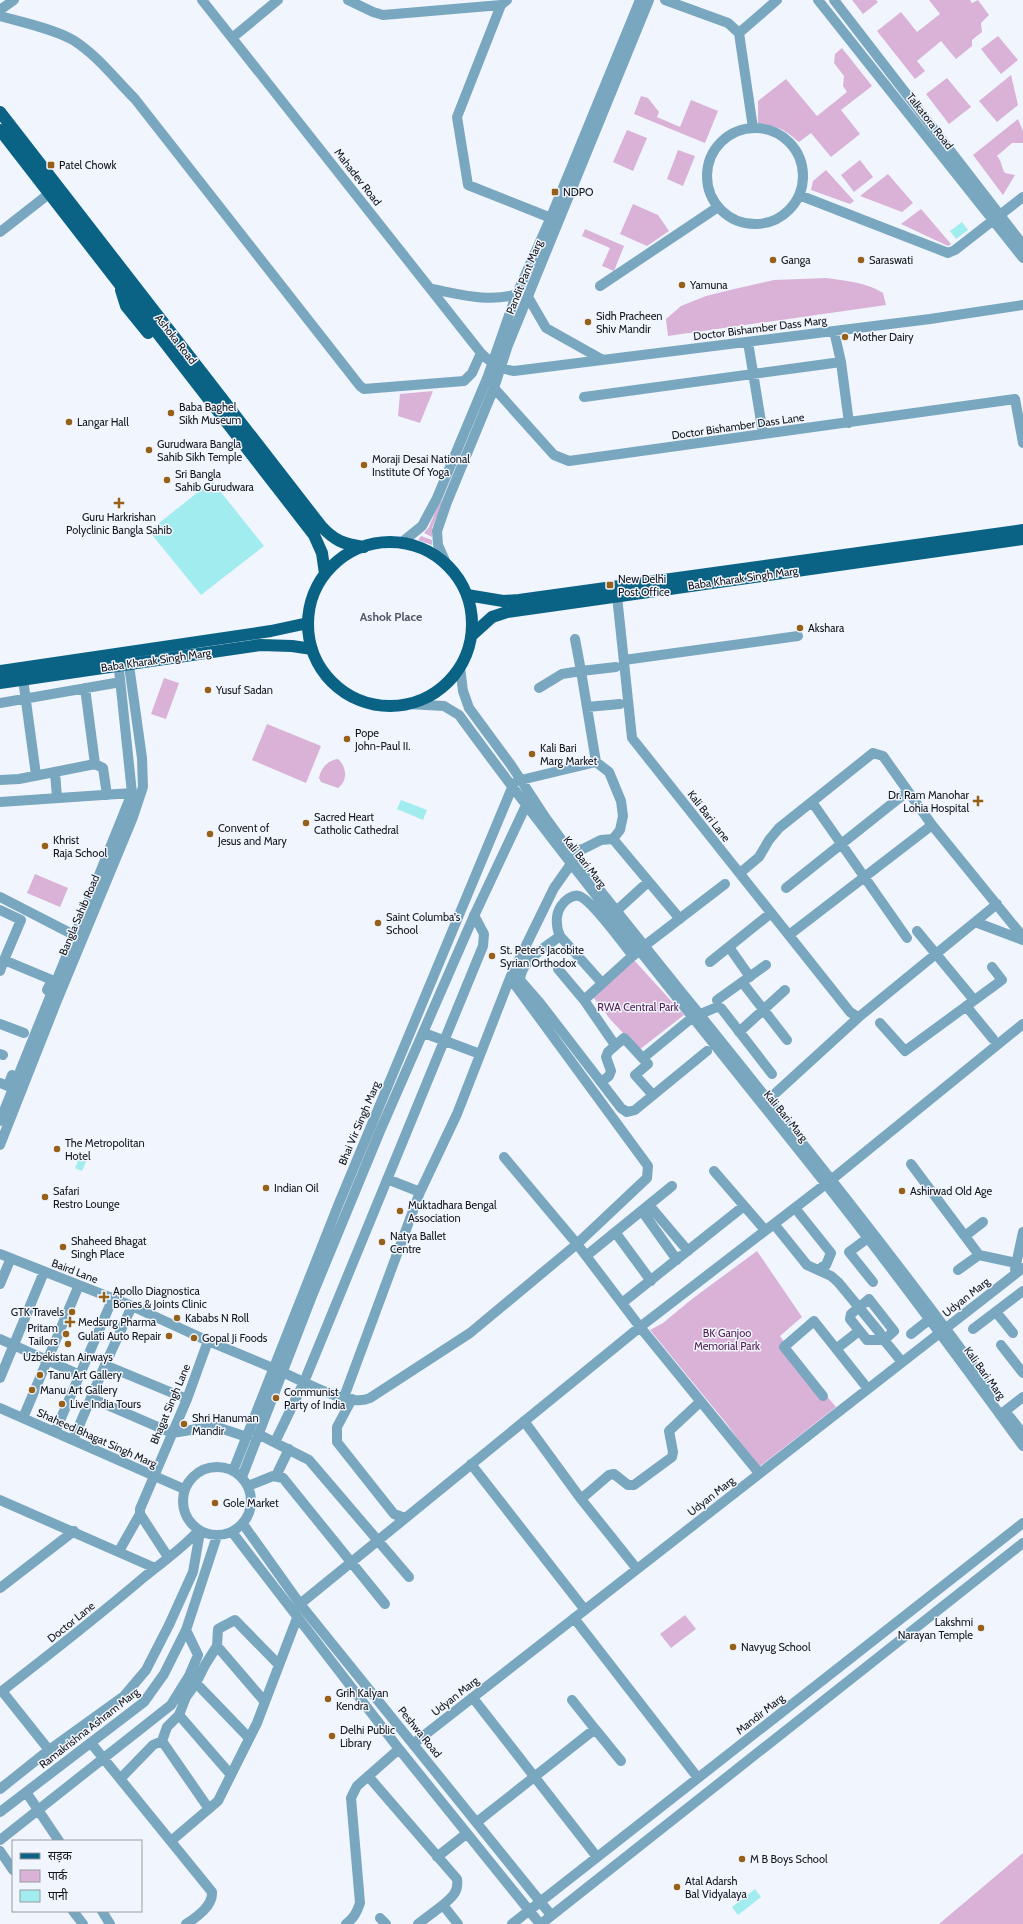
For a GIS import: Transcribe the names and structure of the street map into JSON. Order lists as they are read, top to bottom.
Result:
{
  "streets": {
    "main road": ["Ashoka Road", "Baba Kharak Singh Marg"],
    "street": [
      "Talkatora Road",
      "Mahadev Road",
      "Pandit Pant Marg",
      "Doctor Bishamber Dass Marg",
      "Doctor Bishamber Dass Lane",
      "Kali Bari Lane",
      "Kali Bari Marg",
      "Bangla Sahib Road",
      "Bhai Vir Singh Marg",
      "Baird Lane",
      "Udyan Marg",
      "Bhagat Singh Lane",
      "Shaheed Bhagat Singh Marg",
      "Doctor Lane",
      "Mandir Marg",
      "Ramakrishna Ashram Marg",
      "Peshwa Road"
    ]
  },
  "crossings": [
    ["Mahadev Road", "Pandit Pant Marg"],
    ["Mahadev Road", "Doctor Bishamber Dass Marg"],
    ["Pandit Pant Marg", "Doctor Bishamber Dass Marg"],
    ["Pandit Pant Marg", "Doctor Bishamber Dass Lane"],
    ["Baba Kharak Singh Marg", "Kali Bari Lane"],
    ["Baba Kharak Singh Marg", "Bangla Sahib Road"],
    ["Kali Bari Marg", "Bhai Vir Singh Marg"],
    ["Kali Bari Marg", "Udyan Marg"],
    ["Bhai Vir Singh Marg", "Baird Lane"],
    ["Bhai Vir Singh Marg", "Shaheed Bhagat Singh Marg"],
    ["Bhai Vir Singh Marg", "Doctor Lane"],
    ["Bhai Vir Singh Marg", "Ramakrishna Ashram Marg"],
    ["Bhai Vir Singh Marg", "Peshwa Road"],
    ["Baird Lane", "Bhagat Singh Lane"],
    ["Udyan Marg", "Peshwa Road"],
    ["Bhagat Singh Lane", "Shaheed Bhagat Singh Marg"],
    ["Shaheed Bhagat Singh Marg", "Doctor Lane"],
    ["Shaheed Bhagat Singh Marg", "Ramakrishna Ashram Marg"],
    ["Shaheed Bhagat Singh Marg", "Peshwa Road"],
    ["Doctor Lane", "Ramakrishna Ashram Marg"],
    ["Doctor Lane", "Peshwa Road"],
    ["Mandir Marg", "Peshwa Road"],
    ["Ramakrishna Ashram Marg", "Peshwa Road"]
  ],
  "districts": ["Ashok Place"],
  "parks": ["RWA Central Park", "BK Ganjoo Memorial Park"],
  "places": {
    "transit": ["Patel Chowk", "NDPO", "New Delhi Post Office"],
    "other": [
      "Ganga",
      "Saraswati",
      "Yamuna",
      "Sidh Pracheen Shiv Mandir",
      "Mother Dairy",
      "Baba Baghel Sikh Museum",
      "Langar Hall",
      "Gurudwara Bangla Sahib Sikh Temple",
      "Moraji Desai National Institute Of Yoga",
      "Sri Bangla Sahib Gurudwara",
      "Akshara",
      "Yusuf Sadan",
      "Pope John-Paul II.",
      "Kali Bari Marg Market",
      "Sacred Heart Catholic Cathedral",
      "Convent of Jesus and Mary",
      "Khrist Raja School",
      "Saint Columba's School",
      "St. Peter’s Jacobite Syrian Orthodox",
      "The Metropolitan Hotel",
      "Indian Oil",
      "Ashirwad Old Age",
      "Safari Restro Lounge",
      "Muktadhara Bengal Association",
      "Natya Ballet Centre",
      "Shaheed Bhagat Singh Place",
      "GTK Travels",
      "Kababs N Roll",
      "Pritam Tailors",
      "Gulati Auto Repair",
      "Gopal Ji Foods",
      "Uzbekistan Airways",
      "Tanu Art Gallery",
      "Manu Art Gallery",
      "Communist Party of India",
      "Live India Tours",
      "Shri Hanuman Mandir",
      "Gole Market",
      "Lakshmi Narayan Temple",
      "Navyug School",
      "Grih Kalyan Kendra",
      "Delhi Public Library",
      "M B Boys School",
      "Atal Adarsh Bal Vidyalaya"
    ],
    "health": [
      "Guru Harkrishan Polyclinic Bangla Sahib",
      "Dr. Ram Manohar Lohia Hospital",
      "Apollo Diagnostica Bones & Joints Clinic",
      "Medsurg Pharma"
    ]
  },
  "legend": ["सड़क", "पार्क", "पानी"]
}
